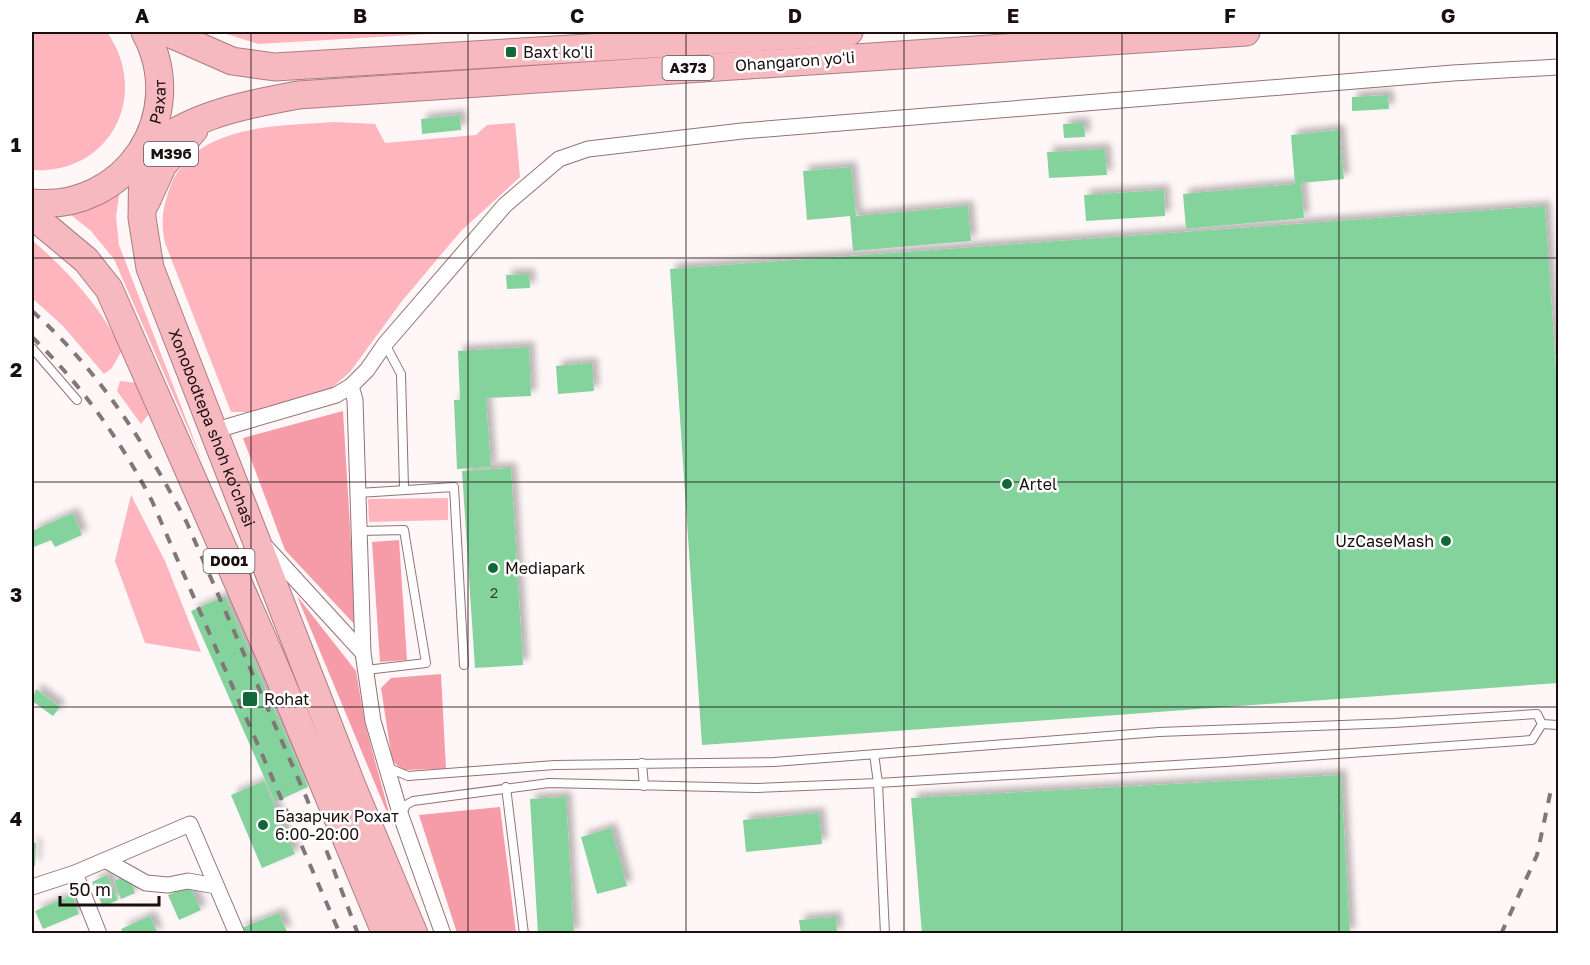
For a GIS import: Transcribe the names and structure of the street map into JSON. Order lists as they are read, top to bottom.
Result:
{
  "streets": {
    "highway": [
      "Ohangaron yoʻli",
      "A373",
      "Рахат",
      "M39б",
      "Xonobodtepa shoh ko'chasi",
      "D001"
    ]
  },
  "crossings": [
    ["Ohangaron yoʻli", "Рахат"],
    ["Ohangaron yoʻli", "M39б"],
    ["Ohangaron yoʻli", "Xonobodtepa shoh ko'chasi"],
    ["Рахат", "Xonobodtepa shoh ko'chasi"],
    ["M39б", "Xonobodtepa shoh ko'chasi"]
  ],
  "places": {
    "transit": ["Baxt ko'li", "Rohat"],
    "other": [
      "Artel",
      "UzCaseMash",
      "Mediapark",
      "Базарчик Рохат 6:00-20:00"
    ]
  },
  "house_numbers": ["2"],
  "scale_bar": "50 m",
  "grid": {
    "columns": [
      "A",
      "B",
      "C",
      "D",
      "E",
      "F",
      "G"
    ],
    "rows": [
      "1",
      "2",
      "3",
      "4"
    ]
  }
}
